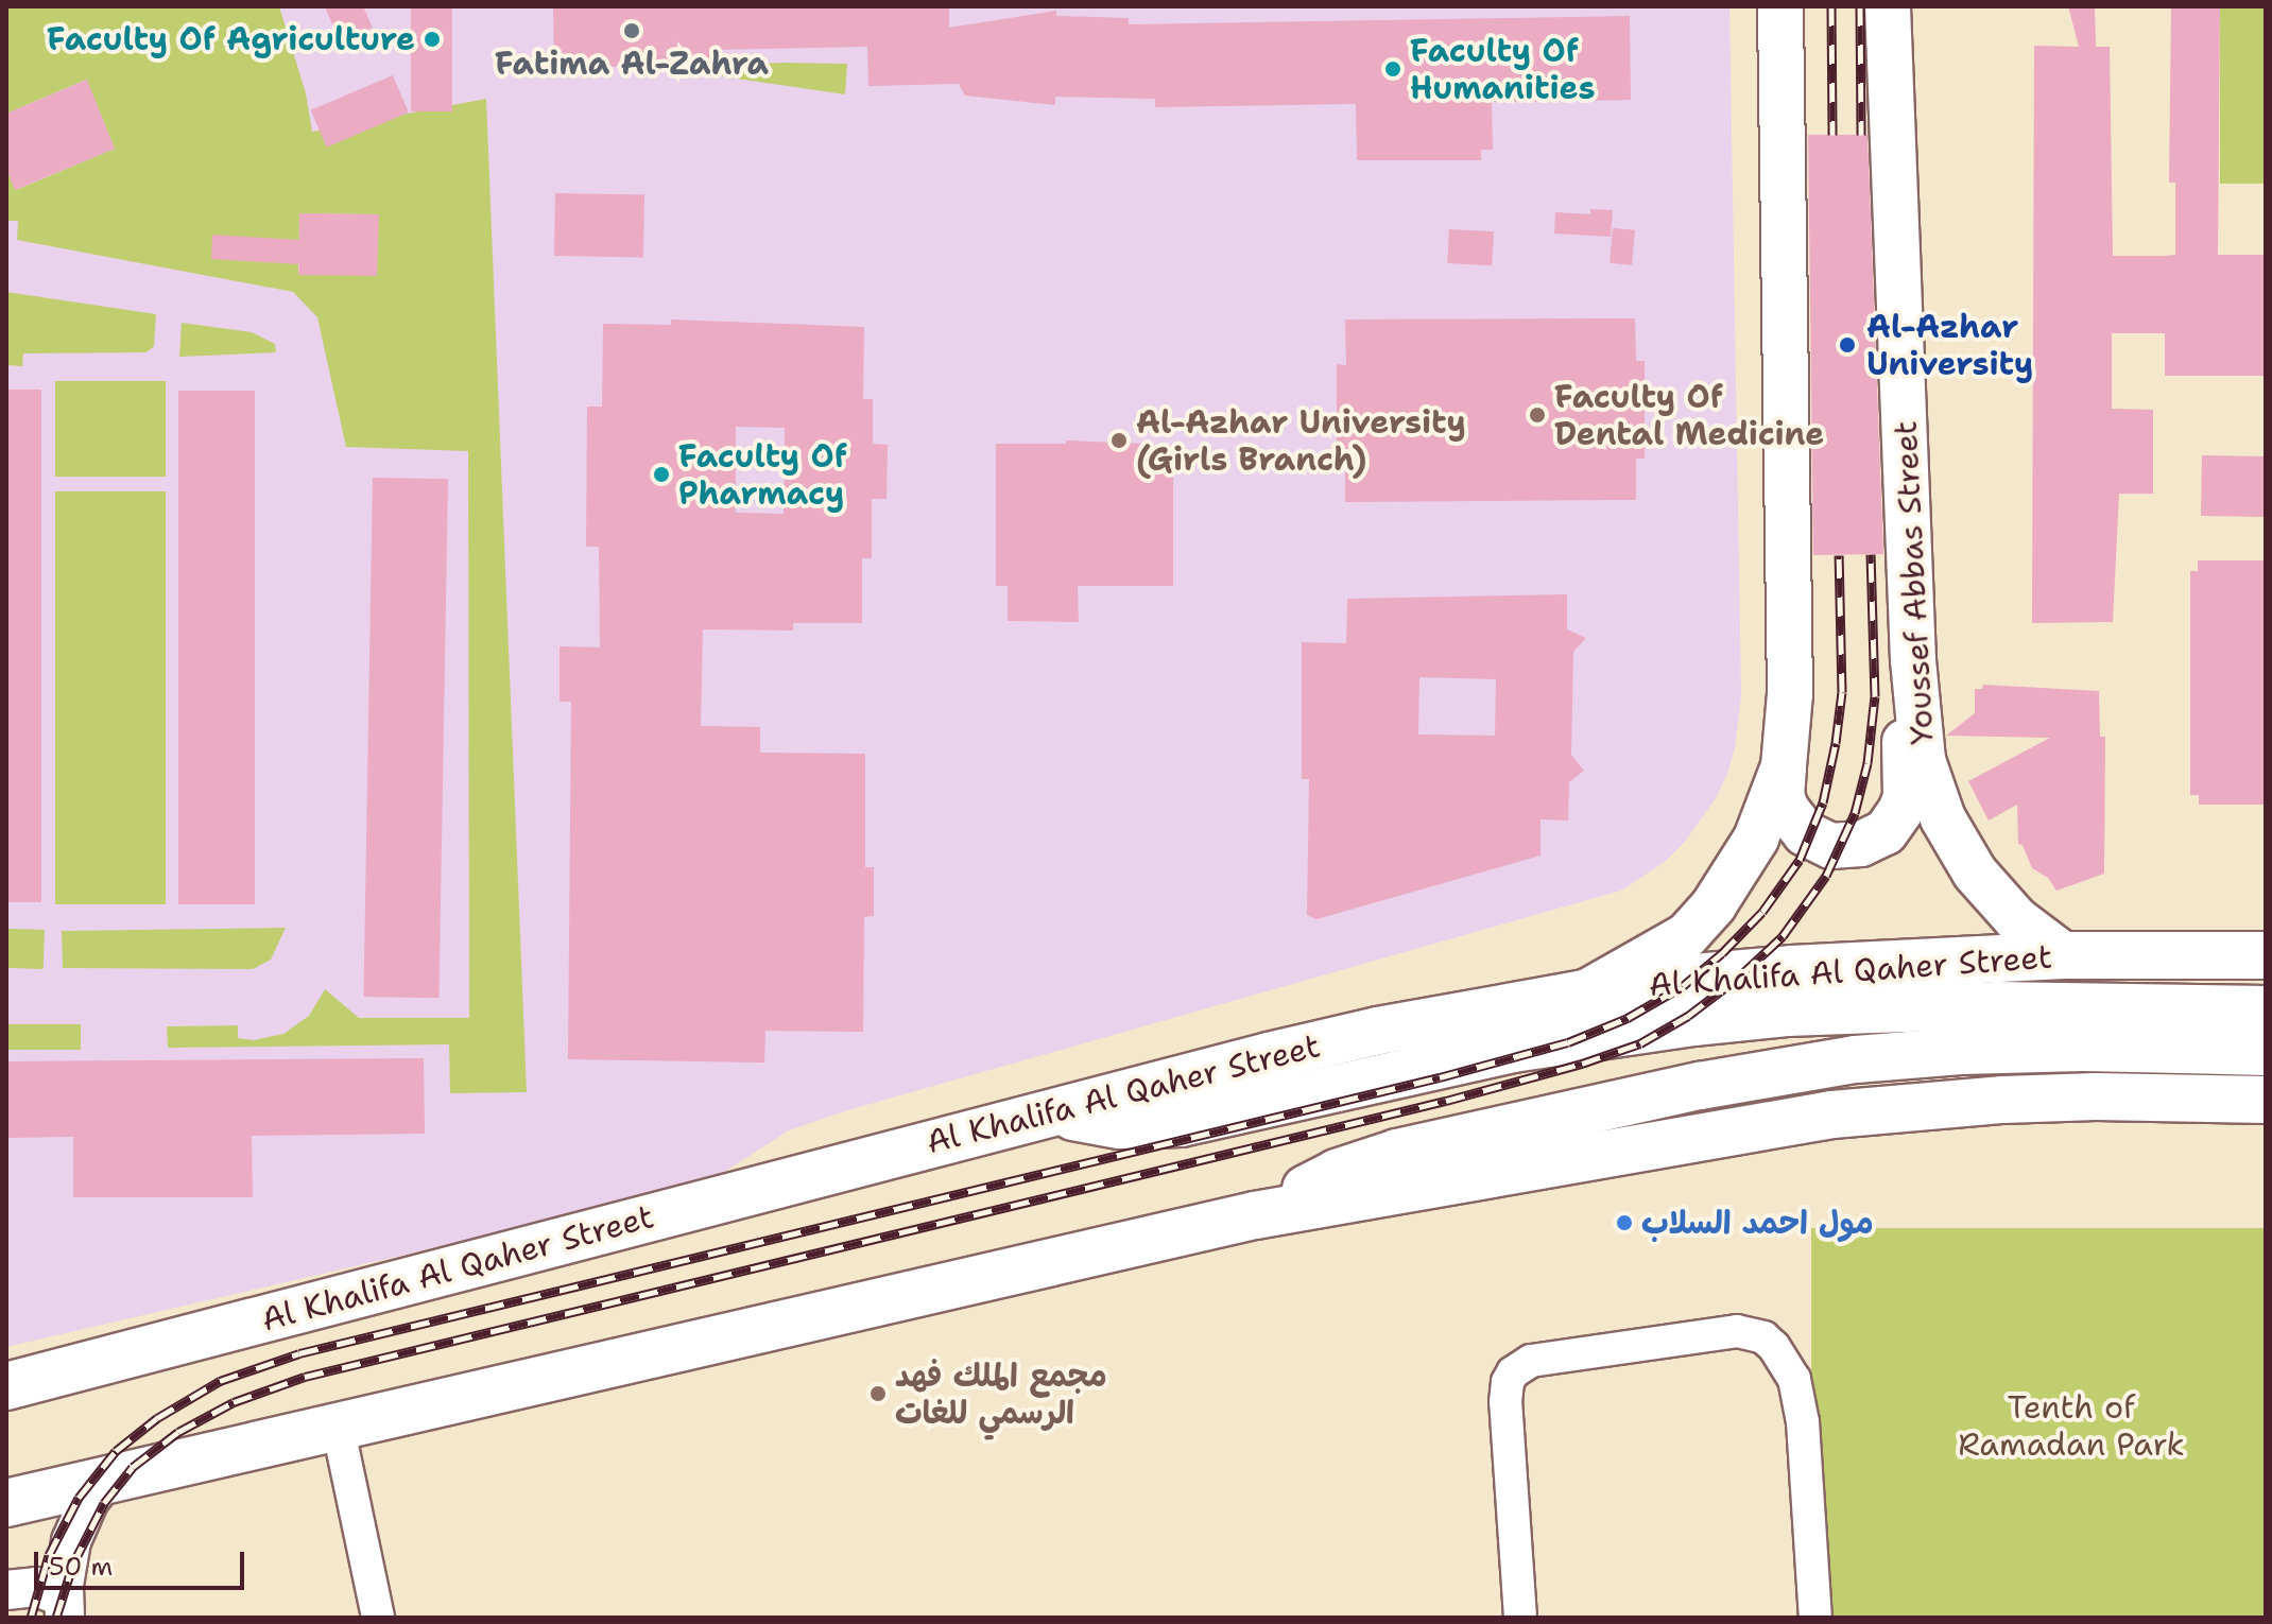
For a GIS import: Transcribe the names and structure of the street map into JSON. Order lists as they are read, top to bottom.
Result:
{
  "streets": {
    "main road": ["Youssef Abbas Street", "Al Khalifa Al Qaher Street"]
  },
  "crossings": [
    ["Youssef Abbas Street", "Al Khalifa Al Qaher Street"]
  ],
  "parks": ["Tenth of Ramadan Park"],
  "places": [
    "Fatima Al-Zahra",
    "Faculty Of Agriculture",
    "Faculty Of Humanities",
    "Al-Azhar University",
    "Faculty Of Dental Medicine",
    "Al-Azhar University (Girls Branch)",
    "Faculty Of Pharmacy",
    "مول احمد السلاب",
    "مجمع الملك فهد الرسمي للغات"
  ],
  "scale_bar": "50 m"
}
